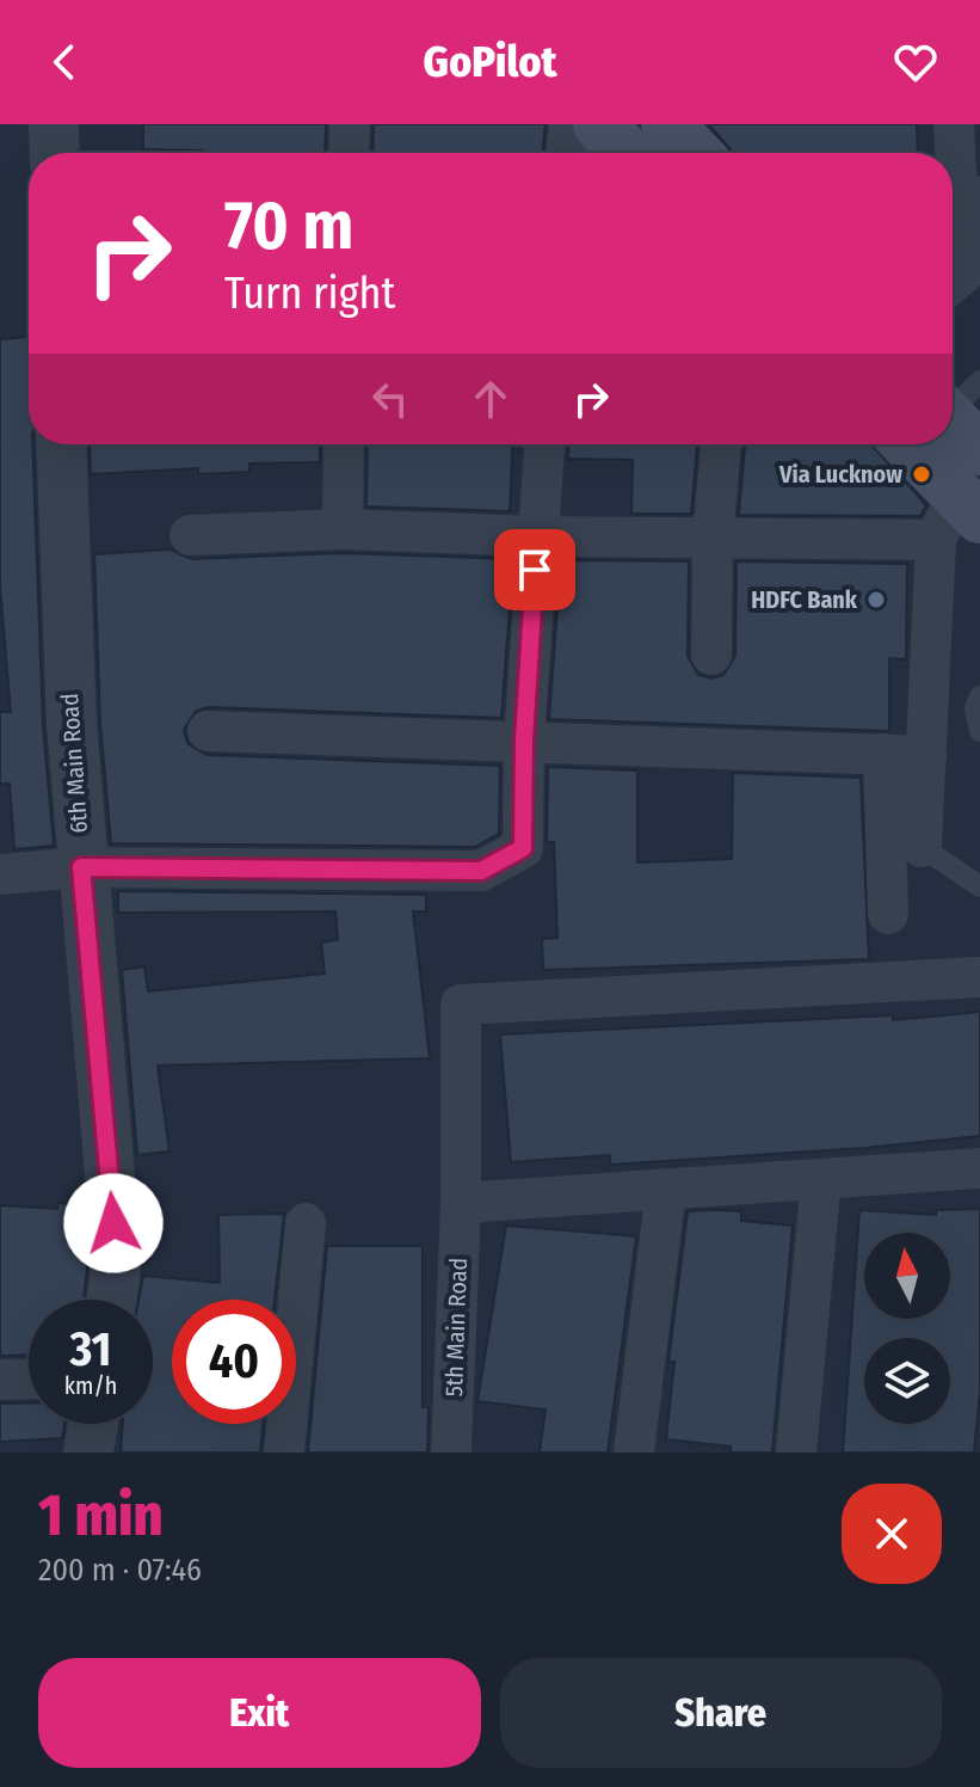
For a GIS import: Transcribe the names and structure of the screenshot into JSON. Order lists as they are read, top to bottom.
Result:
{
  "streets": {
    "street": ["6th Main Road", "5th Main Road"]
  },
  "places": ["Via Lucknow", "HDFC Bank"],
  "north": "top",
  "page": {
    "header": "GoPilot",
    "turn": ["70 m", "Turn right"],
    "speed": "31 km/h",
    "limit": "40",
    "heading": ["1 min", "200 m · 07:46"],
    "buttons": ["Exit", "Share"]
  }
}
